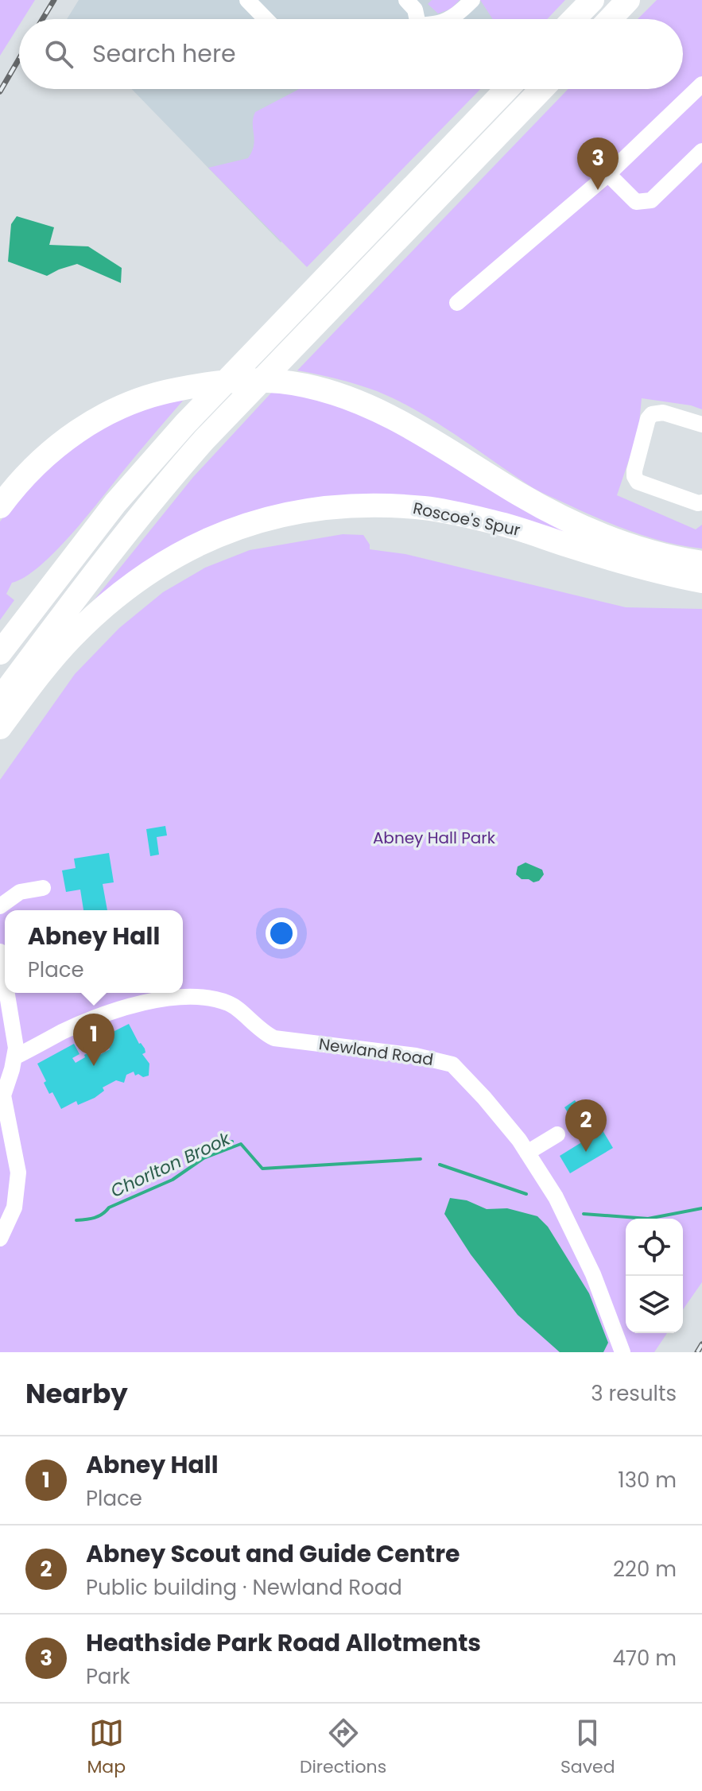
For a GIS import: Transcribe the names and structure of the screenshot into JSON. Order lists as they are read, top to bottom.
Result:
{
  "streets": {
    "highway": ["Roscoe's Spur"],
    "street": ["Newland Road"]
  },
  "water": ["Chorlton Brook"],
  "parks": ["Abney Hall Park"],
  "page": {
    "search": "Search here",
    "pins": ["3", "1", "2"],
    "popup": ["Abney Hall", "Place"],
    "heading": ["Nearby", "3 results"],
    "list": [
      {
        "mark": "1",
        "name": "Abney Hall",
        "note": "Place",
        "value": "130 m"
      },
      {
        "mark": "2",
        "name": "Abney Scout and Guide Centre",
        "note": "Public building · Newland Road",
        "value": "220 m"
      },
      {
        "mark": "3",
        "name": "Heathside Park Road Allotments",
        "note": "Park",
        "value": "470 m"
      }
    ],
    "nav": ["Map", "Directions", "Saved"]
  }
}
